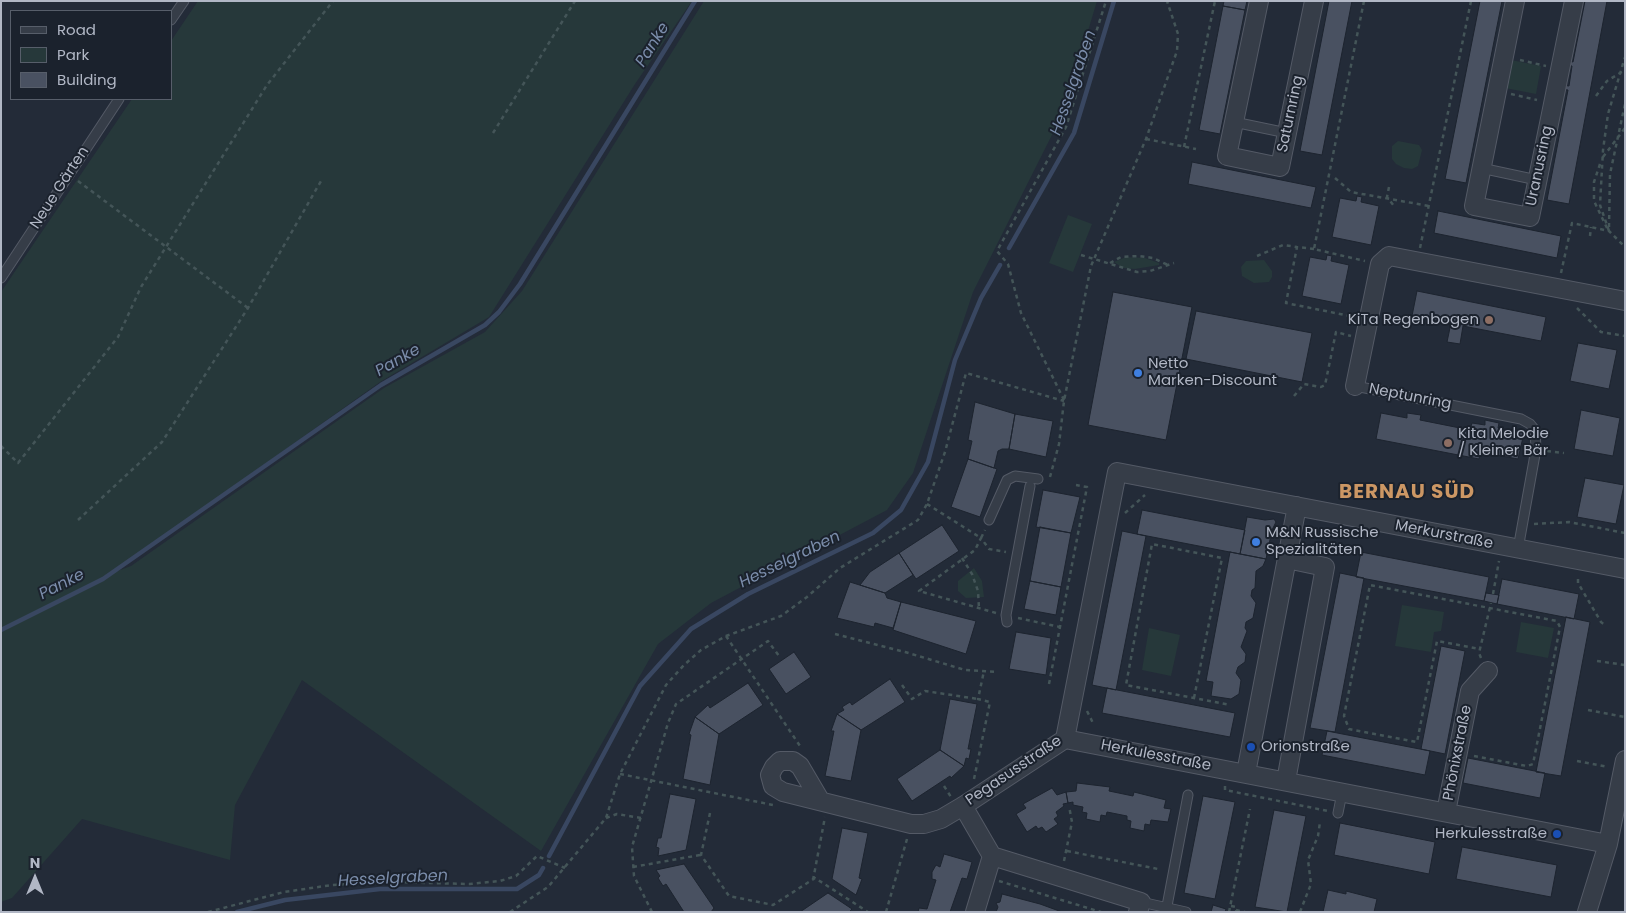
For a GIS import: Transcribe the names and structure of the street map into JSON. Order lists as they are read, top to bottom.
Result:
{
  "streets": {
    "street": [
      "Saturnring",
      "Uranusring",
      "Neptunring",
      "Merkurstraße",
      "Phönixstraße",
      "Herkulesstraße",
      "Pegasusstraße"
    ],
    "lane": ["Neue Gärten"]
  },
  "crossings": [
    ["Neptunring", "Merkurstraße"],
    ["Merkurstraße", "Pegasusstraße"],
    ["Phönixstraße", "Herkulesstraße"],
    ["Herkulesstraße", "Pegasusstraße"]
  ],
  "districts": ["BERNAU SÜD"],
  "water": ["Panke", "Hesselgraben"],
  "places": [
    "KiTa Regenbogen",
    "Netto Marken-Discount",
    "Kita Melodie / Kleiner Bär",
    "M&N Russische Spezialitäten",
    "Orionstraße",
    "Herkulesstraße"
  ],
  "legend": ["Road", "Park", "Building"],
  "north": "top"
}
